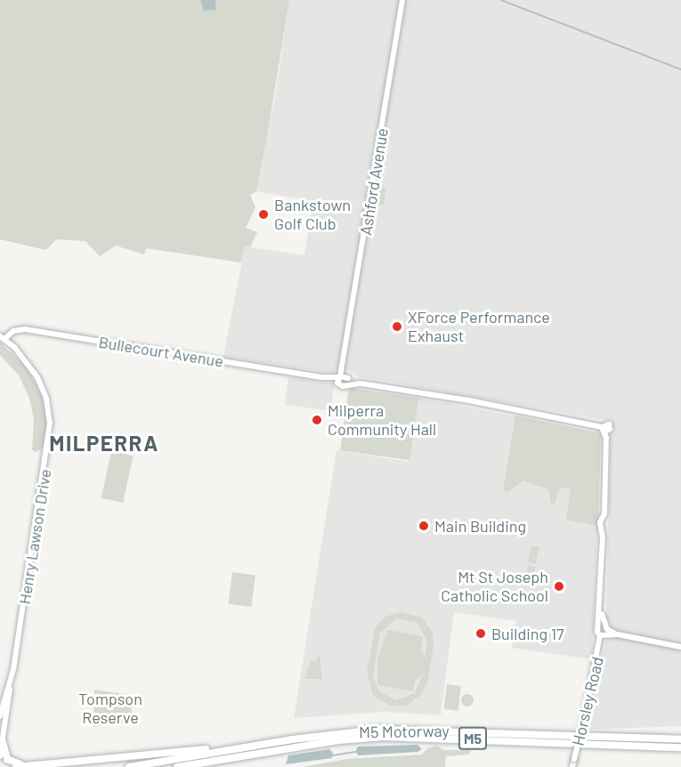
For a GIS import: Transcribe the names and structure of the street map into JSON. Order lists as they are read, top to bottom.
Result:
{
  "streets": {
    "highway": ["M5 Motorway", "M5"],
    "main road": [
      "Ashford Avenue",
      "Bullecourt Avenue",
      "Henry Lawson Drive",
      "Horsley Road"
    ]
  },
  "crossings": [
    ["Ashford Avenue", "Bullecourt Avenue"],
    ["Bullecourt Avenue", "Henry Lawson Drive"],
    ["Bullecourt Avenue", "Horsley Road"]
  ],
  "districts": ["MILPERRA"],
  "parks": ["Tompson Reserve"],
  "places": [
    "Bankstown Golf Club",
    "XForce Performance Exhaust",
    "Milperra Community Hall",
    "Main Building",
    "Mt St Joseph Catholic School",
    "Building 17"
  ]
}
